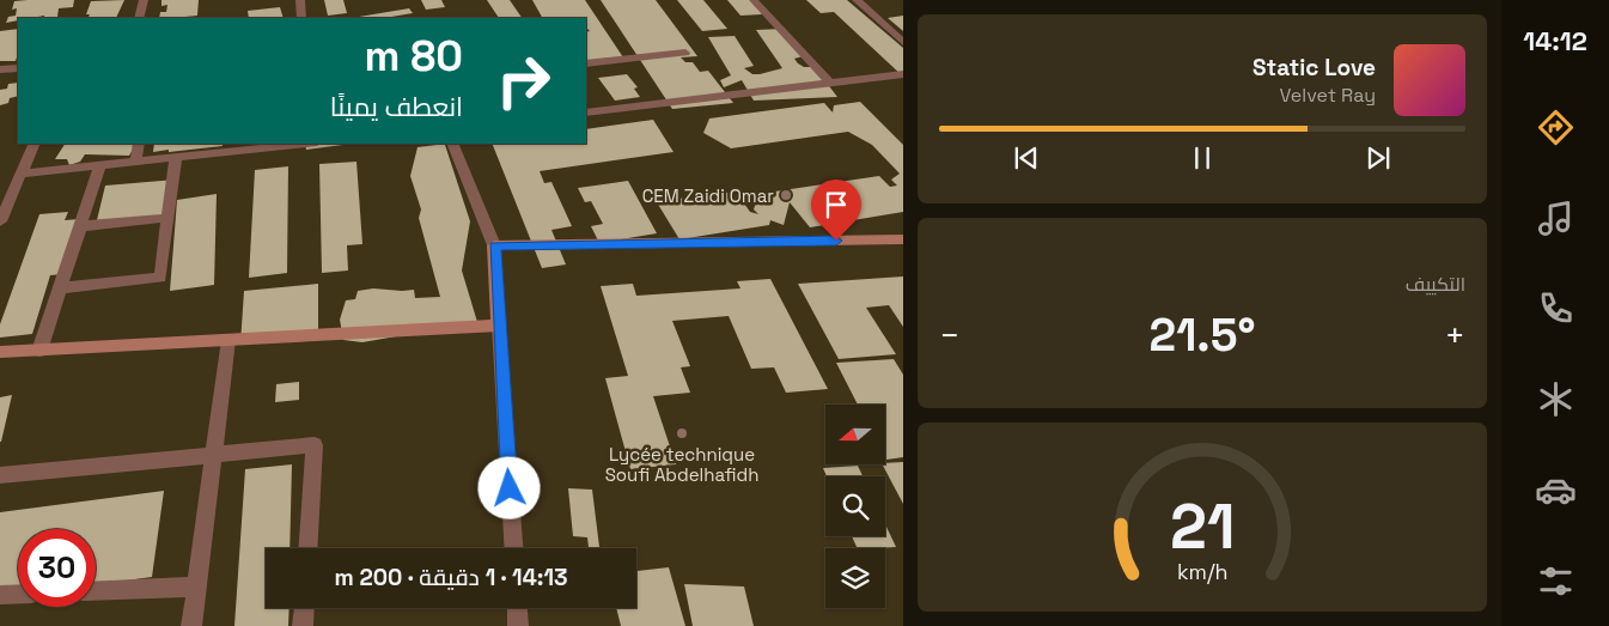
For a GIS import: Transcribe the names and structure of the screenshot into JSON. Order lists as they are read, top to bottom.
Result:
{
  "places": ["CEM Zaidi Omar", "Lycée technique Soufi Abdelhafidh"],
  "north": "left",
  "page": {
    "tabs": "14:12",
    "turn": ["80 m", "انعطف يمينًا"],
    "song": ["Static Love", "Velvet Ray"],
    "tile": "التكييف",
    "heat": ["−", "21.5°", "+"],
    "limit": "30",
    "trip": "14:13 · 1 دقيقة · 200 m",
    "gauge": ["21", "km/h"]
  }
}
